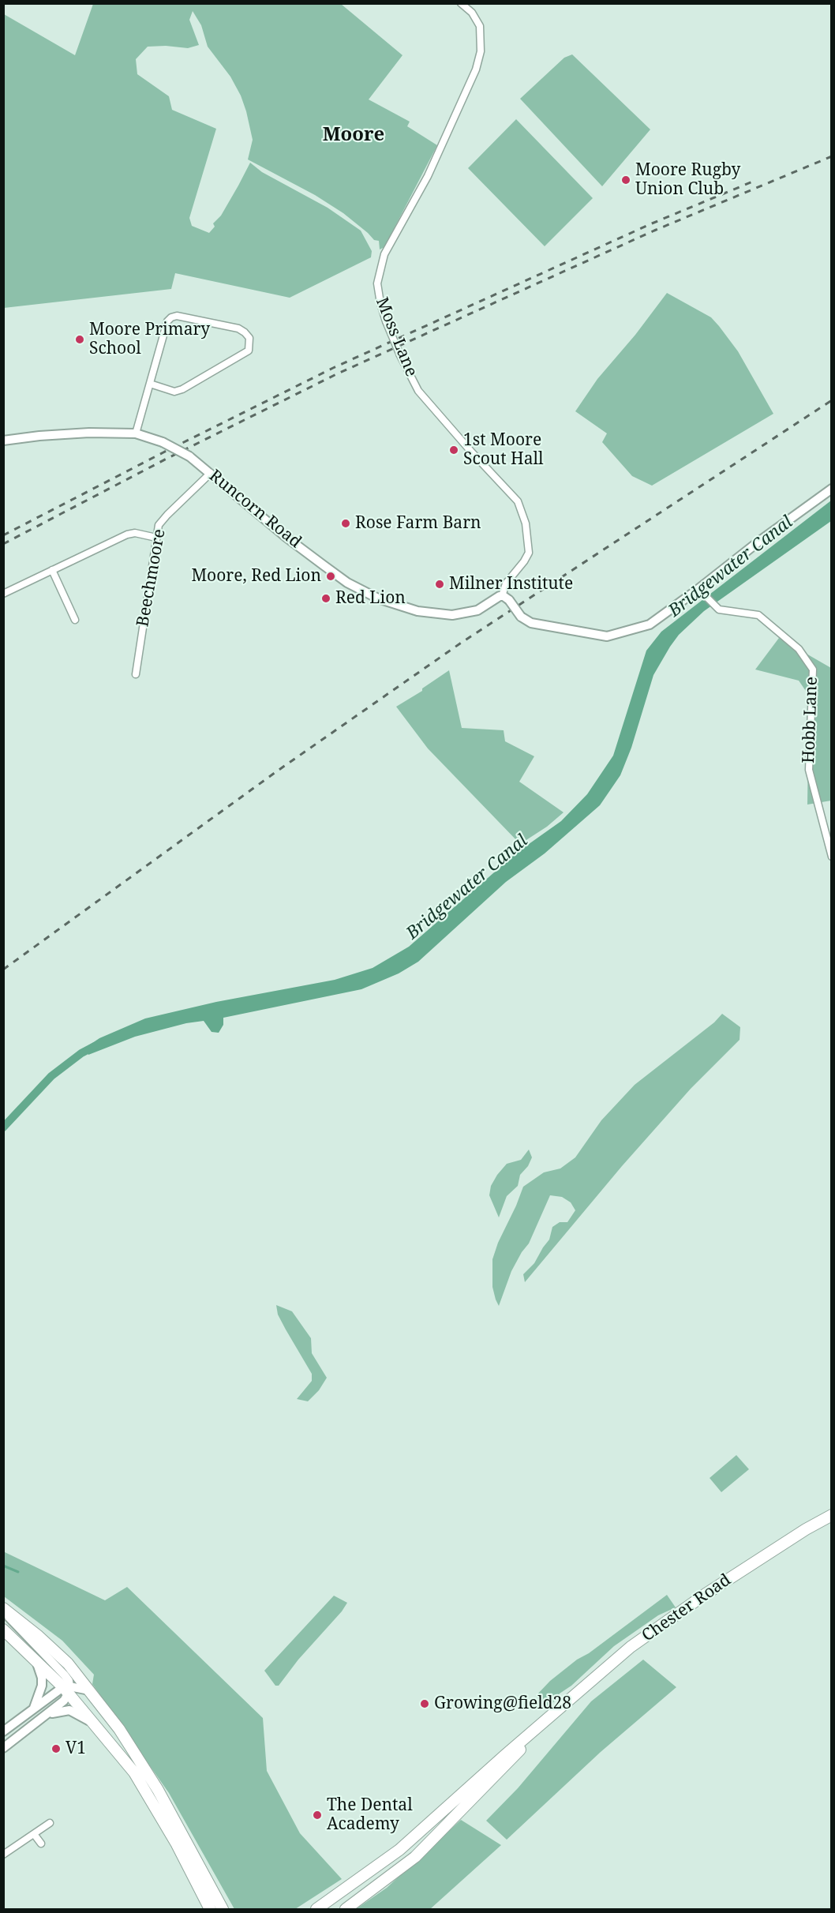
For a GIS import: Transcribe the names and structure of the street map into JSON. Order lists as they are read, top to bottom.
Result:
{
  "streets": {
    "main road": ["Chester Road"],
    "street": [
      "Moss Lane",
      "Runcorn Road",
      "Beechmoore",
      "Hobb Lane"
    ]
  },
  "crossings": [
    ["Moss Lane", "Runcorn Road"],
    ["Runcorn Road", "Beechmoore"]
  ],
  "districts": ["Moore"],
  "water": ["Bridgewater Canal"],
  "places": [
    "Moore Rugby Union Club",
    "Moore Primary School",
    "1st Moore Scout Hall",
    "Rose Farm Barn",
    "Moore, Red Lion",
    "Milner Institute",
    "Red Lion",
    "Growing@field28",
    "V1",
    "The Dental Academy"
  ]
}
